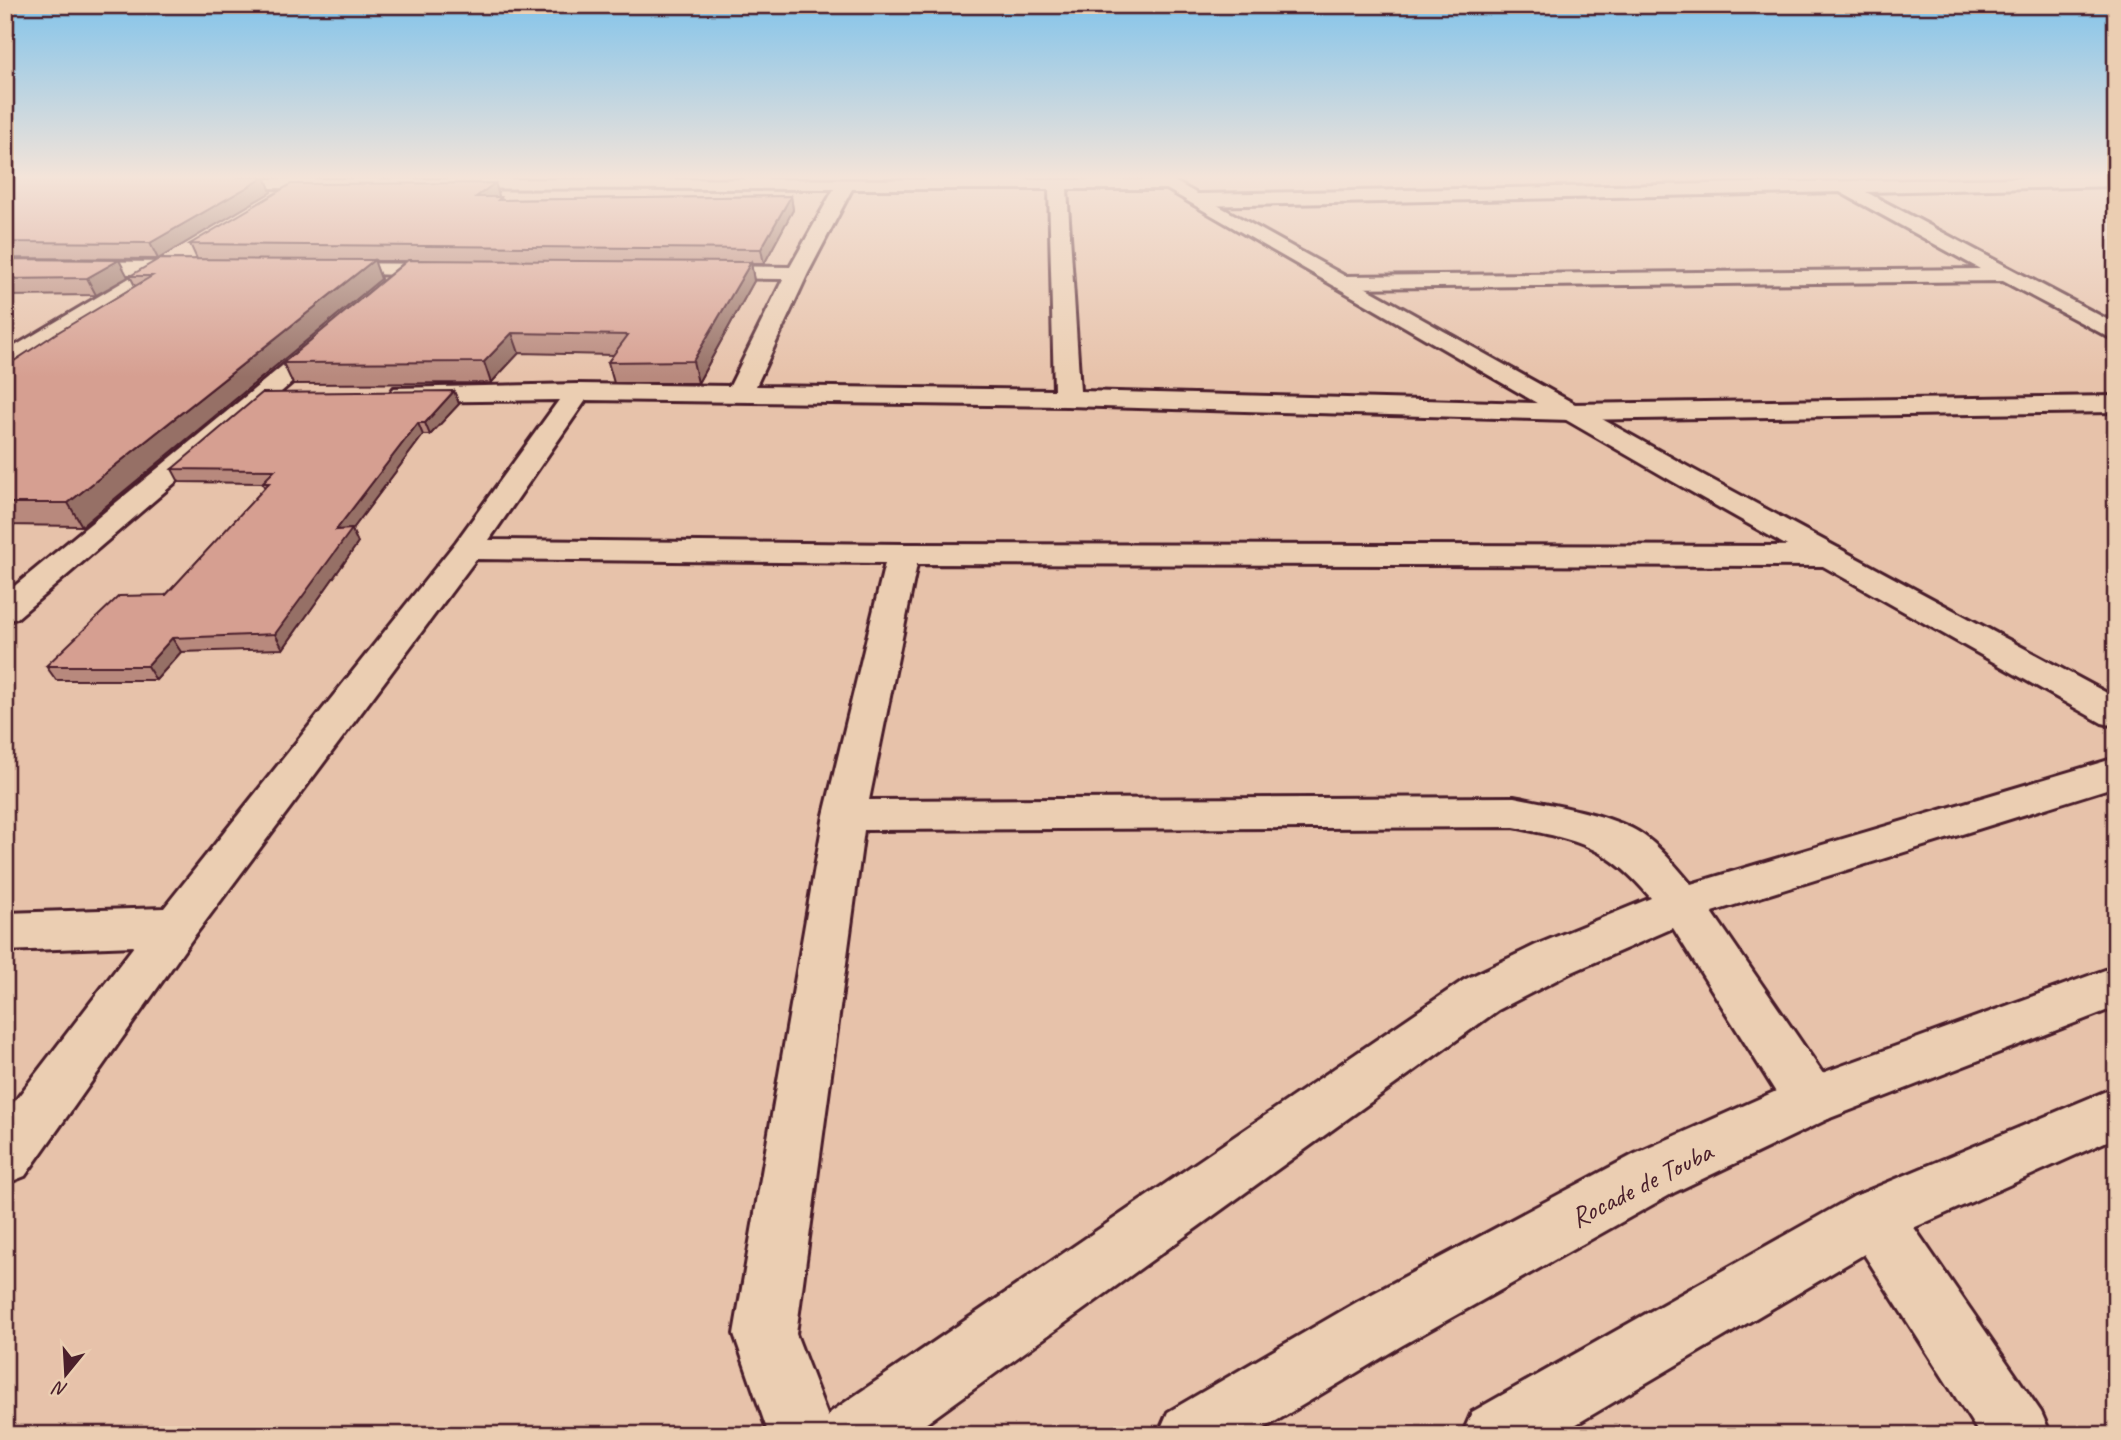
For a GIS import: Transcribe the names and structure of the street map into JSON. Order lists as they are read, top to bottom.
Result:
{
  "streets": {
    "street": ["Rocade de Touba"]
  },
  "north": "bottom"
}
